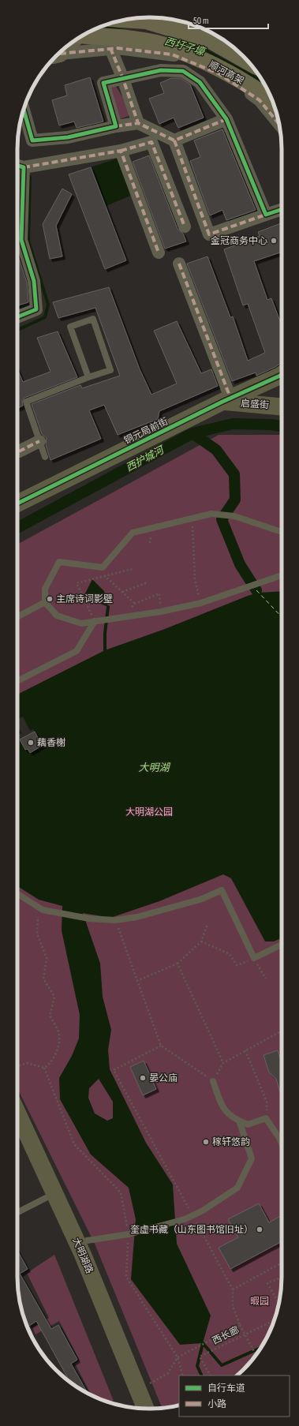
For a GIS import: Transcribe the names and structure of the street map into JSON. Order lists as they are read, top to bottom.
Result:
{
  "streets": {
    "highway": ["顺河高架"],
    "main road": ["启盛街", "铜元局前街", "大明湖路"],
    "path": ["西长廊"]
  },
  "crossings": [
    ["启盛街", "铜元局前街"]
  ],
  "water": ["西圩子壕", "西护城河", "大明湖"],
  "parks": ["大明湖公园", "暇园"],
  "places": [
    "金冠商务中心",
    "主席诗词影壁",
    "藕香榭",
    "晏公庙",
    "稼轩悠韵",
    "奎虚书藏（山东图书馆旧址）"
  ],
  "legend": ["自行车道", "小路"],
  "scale_bar": "50 m"
}
